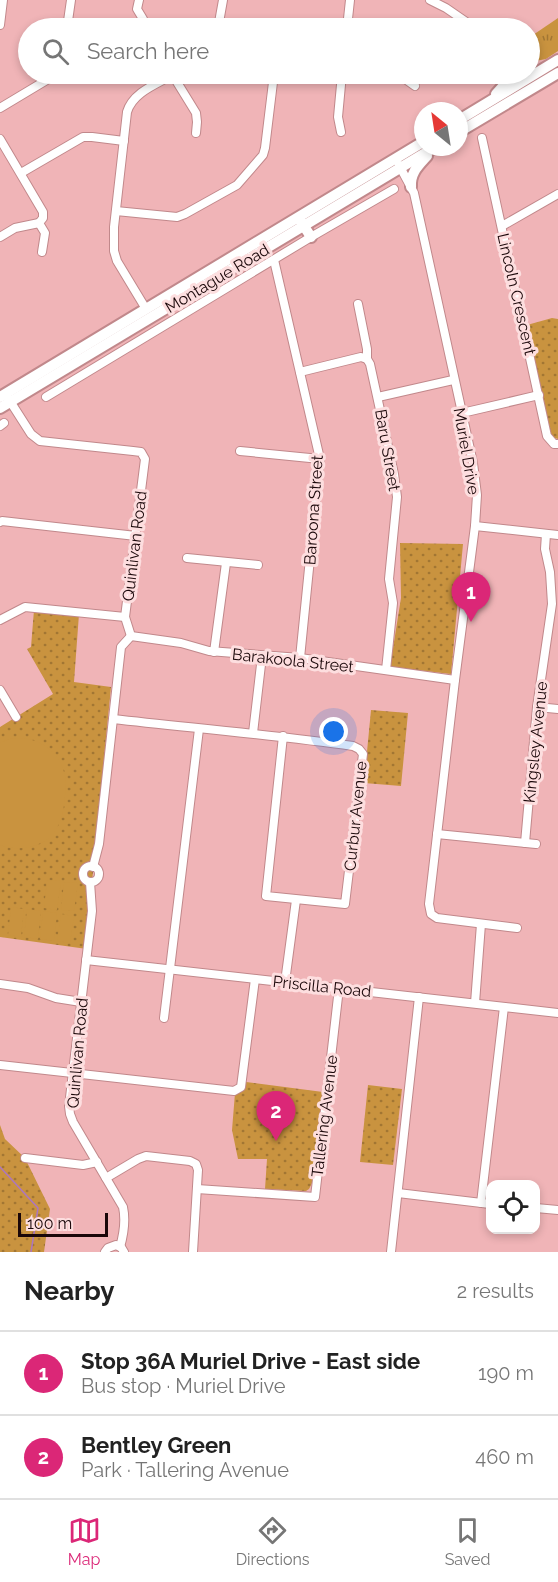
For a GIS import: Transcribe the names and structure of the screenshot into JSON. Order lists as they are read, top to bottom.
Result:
{
  "streets": {
    "main road": ["Montague Road"],
    "street": [
      "Lincoln Crescent",
      "Baru Street",
      "Muriel Drive",
      "Baroona Street",
      "Quinlivan Road",
      "Barakoola Street",
      "Kingsley Avenue",
      "Curbur Avenue",
      "Priscilla Road",
      "Tallering Avenue"
    ]
  },
  "crossings": [
    ["Montague Road", "Muriel Drive"],
    ["Montague Road", "Quinlivan Road"],
    ["Baru Street", "Barakoola Street"],
    ["Muriel Drive", "Barakoola Street"],
    ["Baroona Street", "Barakoola Street"],
    ["Quinlivan Road", "Barakoola Street"],
    ["Quinlivan Road", "Curbur Avenue"],
    ["Quinlivan Road", "Priscilla Road"],
    ["Priscilla Road", "Tallering Avenue"]
  ],
  "scale_bar": "100 m",
  "north": "top left",
  "page": {
    "search": "Search here",
    "pins": ["1", "2"],
    "scale": "100 m",
    "heading": ["Nearby", "2 results"],
    "list": [
      {
        "mark": "1",
        "name": "Stop 36A Muriel Drive - East side",
        "note": "Bus stop · Muriel Drive",
        "value": "190 m"
      },
      {
        "mark": "2",
        "name": "Bentley Green",
        "note": "Park · Tallering Avenue",
        "value": "460 m"
      }
    ],
    "nav": ["Map", "Directions", "Saved"]
  }
}
